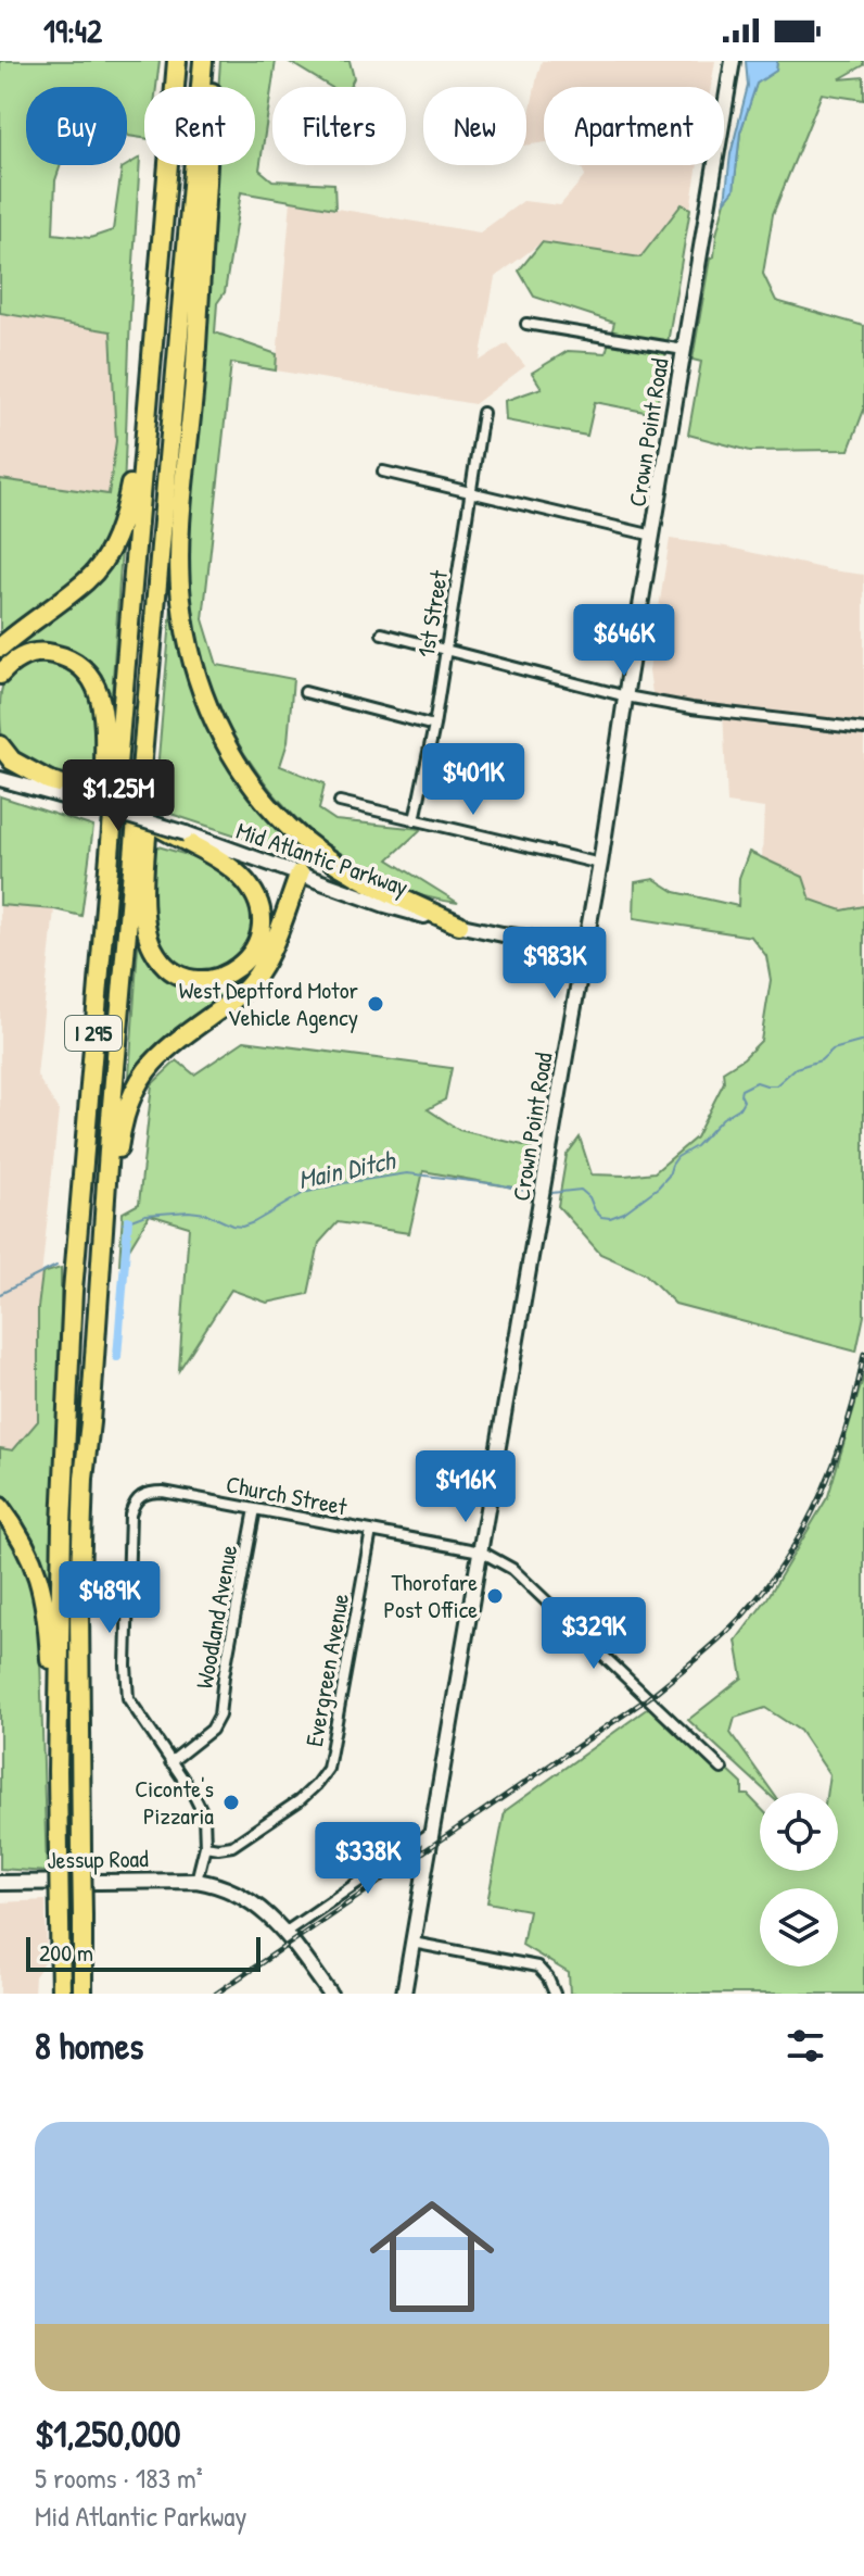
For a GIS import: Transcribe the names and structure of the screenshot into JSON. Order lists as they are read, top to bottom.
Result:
{
  "streets": {
    "highway": ["I 295"],
    "main road": ["Crown Point Road", "Mid Atlantic Parkway", "Jessup Road"],
    "street": [
      "1st Street",
      "Church Street",
      "Woodland Avenue",
      "Evergreen Avenue"
    ]
  },
  "crossings": [
    ["Crown Point Road", "Mid Atlantic Parkway"],
    ["Crown Point Road", "Church Street"],
    ["Church Street", "Woodland Avenue"],
    ["Church Street", "Evergreen Avenue"]
  ],
  "water": ["Main Ditch"],
  "places": ["West Deptford Motor Vehicle Agency", "Thorofare Post Office", "Ciconte's Pizzaria"],
  "scale_bar": "200 m",
  "page": {
    "status": "19:42",
    "chip": [
      "Buy",
      "Rent",
      "Filters",
      "New",
      "Apartment"
    ],
    "price": [
      "$646K",
      "$401K",
      "$1.25M",
      "$983K",
      "$416K",
      "$489K",
      "$329K",
      "$338K"
    ],
    "scale": "200 m",
    "heading": "8 homes",
    "list": [
      {
        "name": "$1,250,000",
        "note": "5 rooms · 183 m² · Mid Atlantic Parkway"
      }
    ]
  }
}
